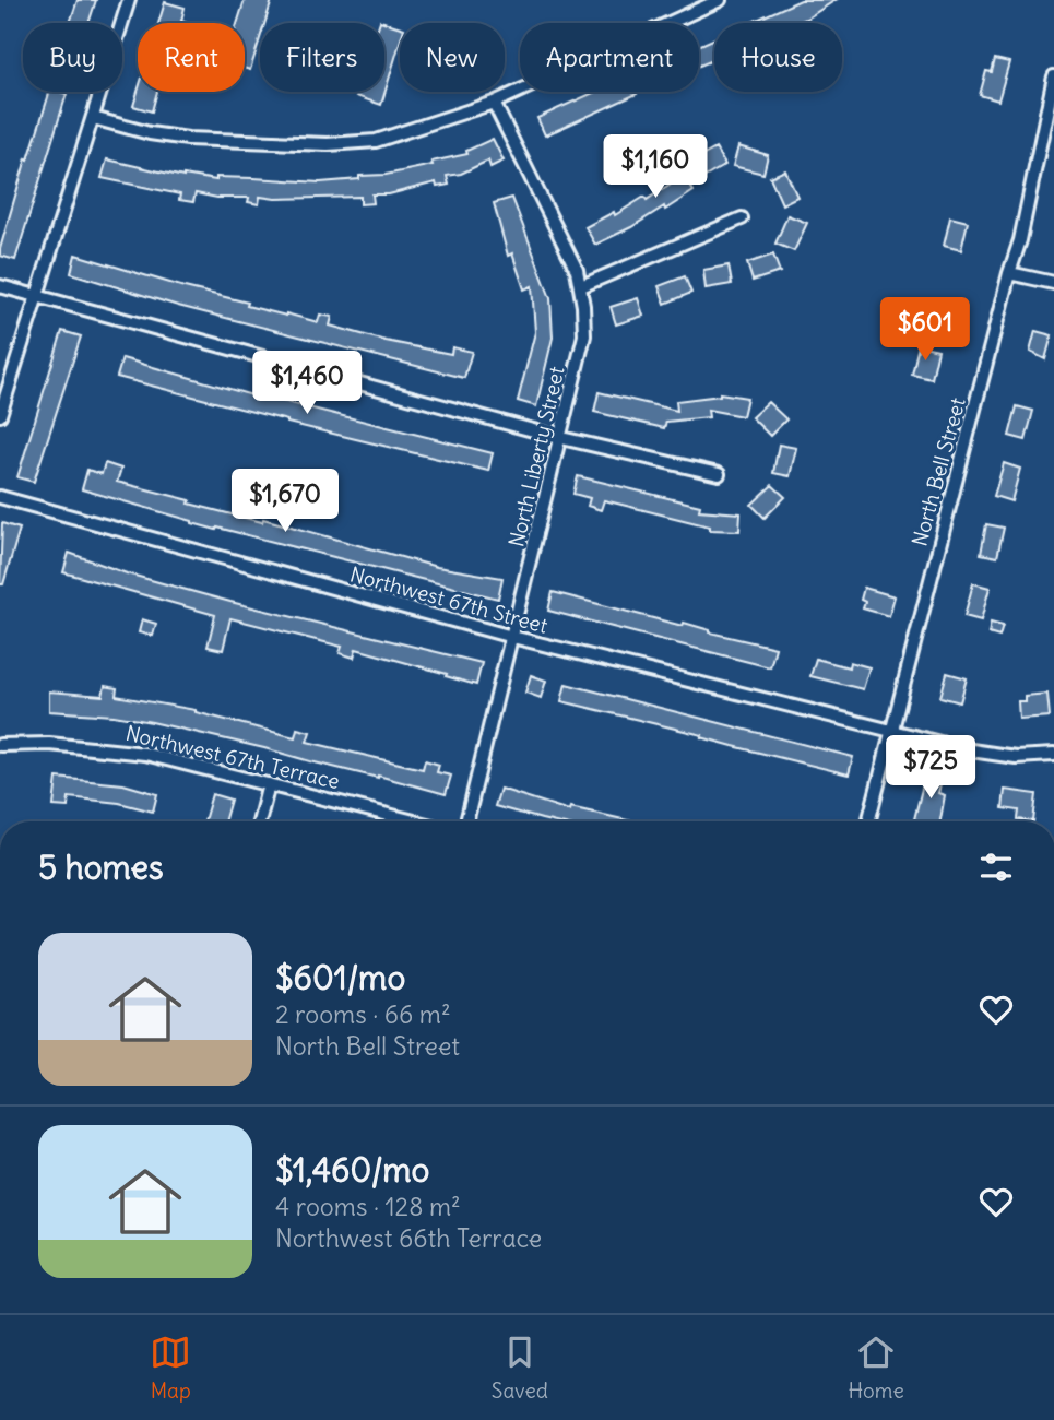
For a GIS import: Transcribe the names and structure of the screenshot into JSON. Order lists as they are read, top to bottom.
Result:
{
  "streets": {
    "street": [
      "North Liberty Street",
      "North Bell Street",
      "Northwest 67th Street",
      "Northwest 67th Terrace"
    ]
  },
  "crossings": [
    ["North Liberty Street", "Northwest 67th Street"],
    ["North Bell Street", "Northwest 67th Street"]
  ],
  "page": {
    "chip": [
      "Buy",
      "Rent",
      "Filters",
      "New",
      "Apartment",
      "House"
    ],
    "price": [
      "$1,160",
      "$601",
      "$1,460",
      "$1,670",
      "$725"
    ],
    "heading": "5 homes",
    "list": [
      {
        "name": "$601/mo",
        "note": "2 rooms · 66 m² · North Bell Street"
      },
      {
        "name": "$1,460/mo",
        "note": "4 rooms · 128 m² · Northwest 66th Terrace"
      }
    ],
    "tabs": ["Map", "Saved", "Home"]
  }
}
